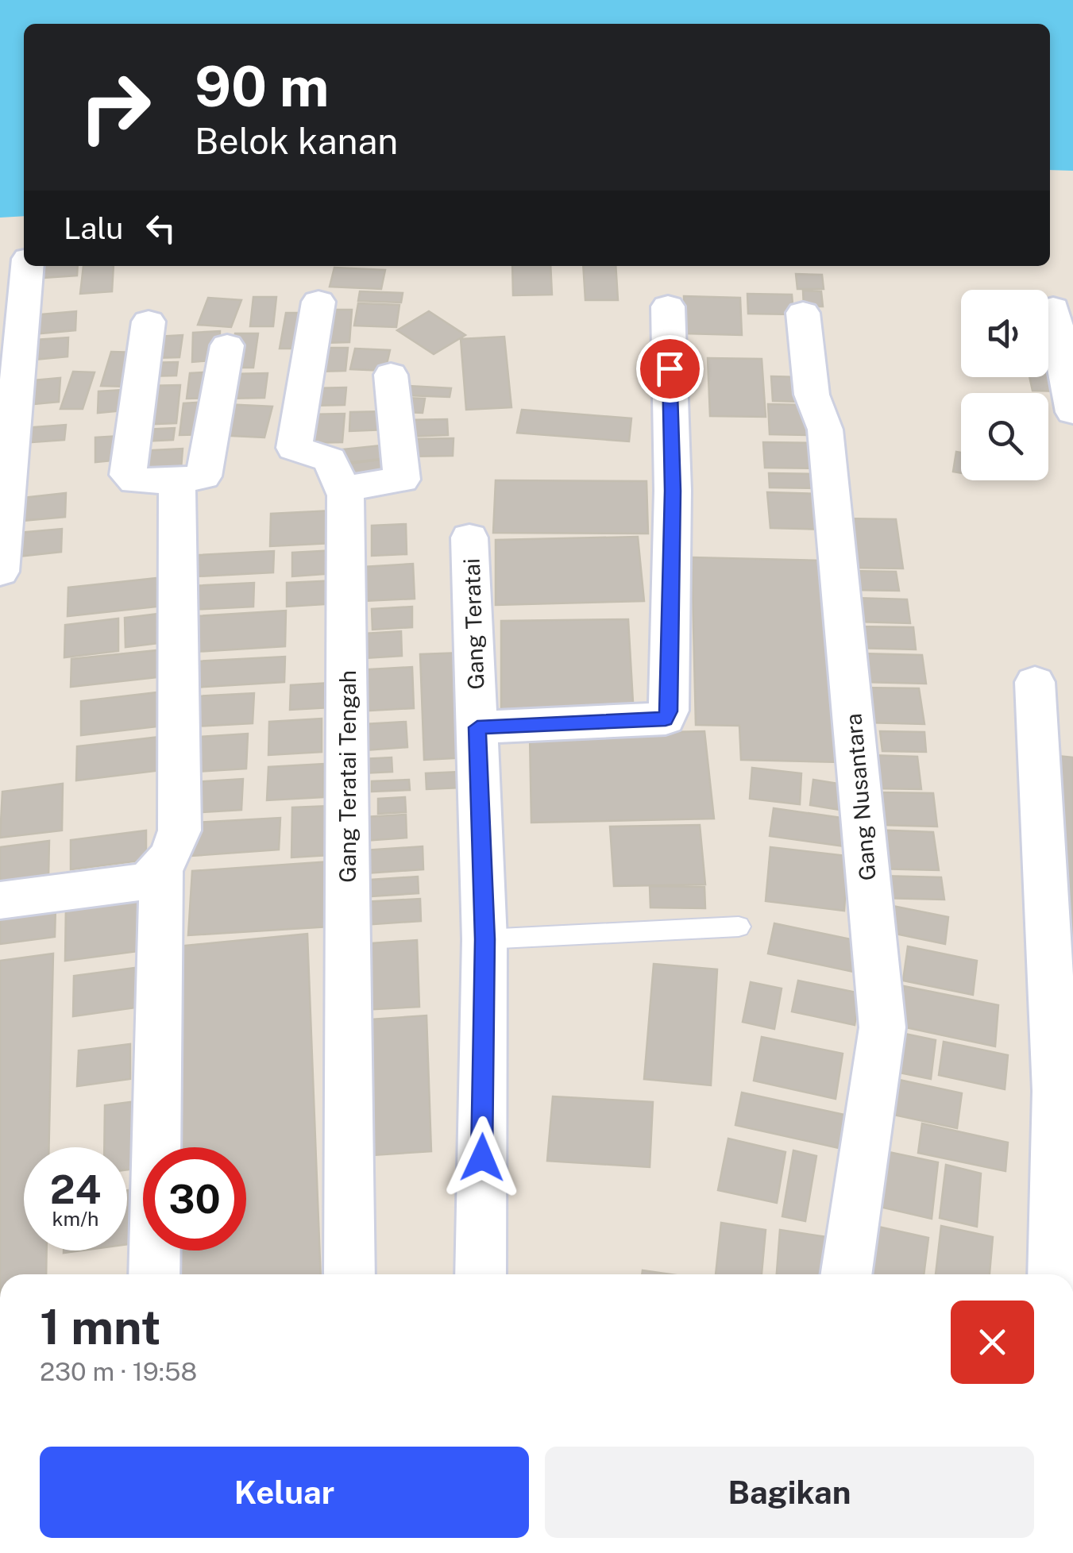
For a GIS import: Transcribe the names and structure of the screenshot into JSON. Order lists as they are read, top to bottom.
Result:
{
  "streets": {
    "street": ["Gang Teratai", "Gang Teratai Tengah", "Gang Nusantara"]
  },
  "page": {
    "turn": ["90 m", "Belok kanan"],
    "then": "Lalu",
    "speed": "24 km/h",
    "limit": "30",
    "heading": ["1 mnt", "230 m · 19:58"],
    "buttons": ["Keluar", "Bagikan"]
  }
}
